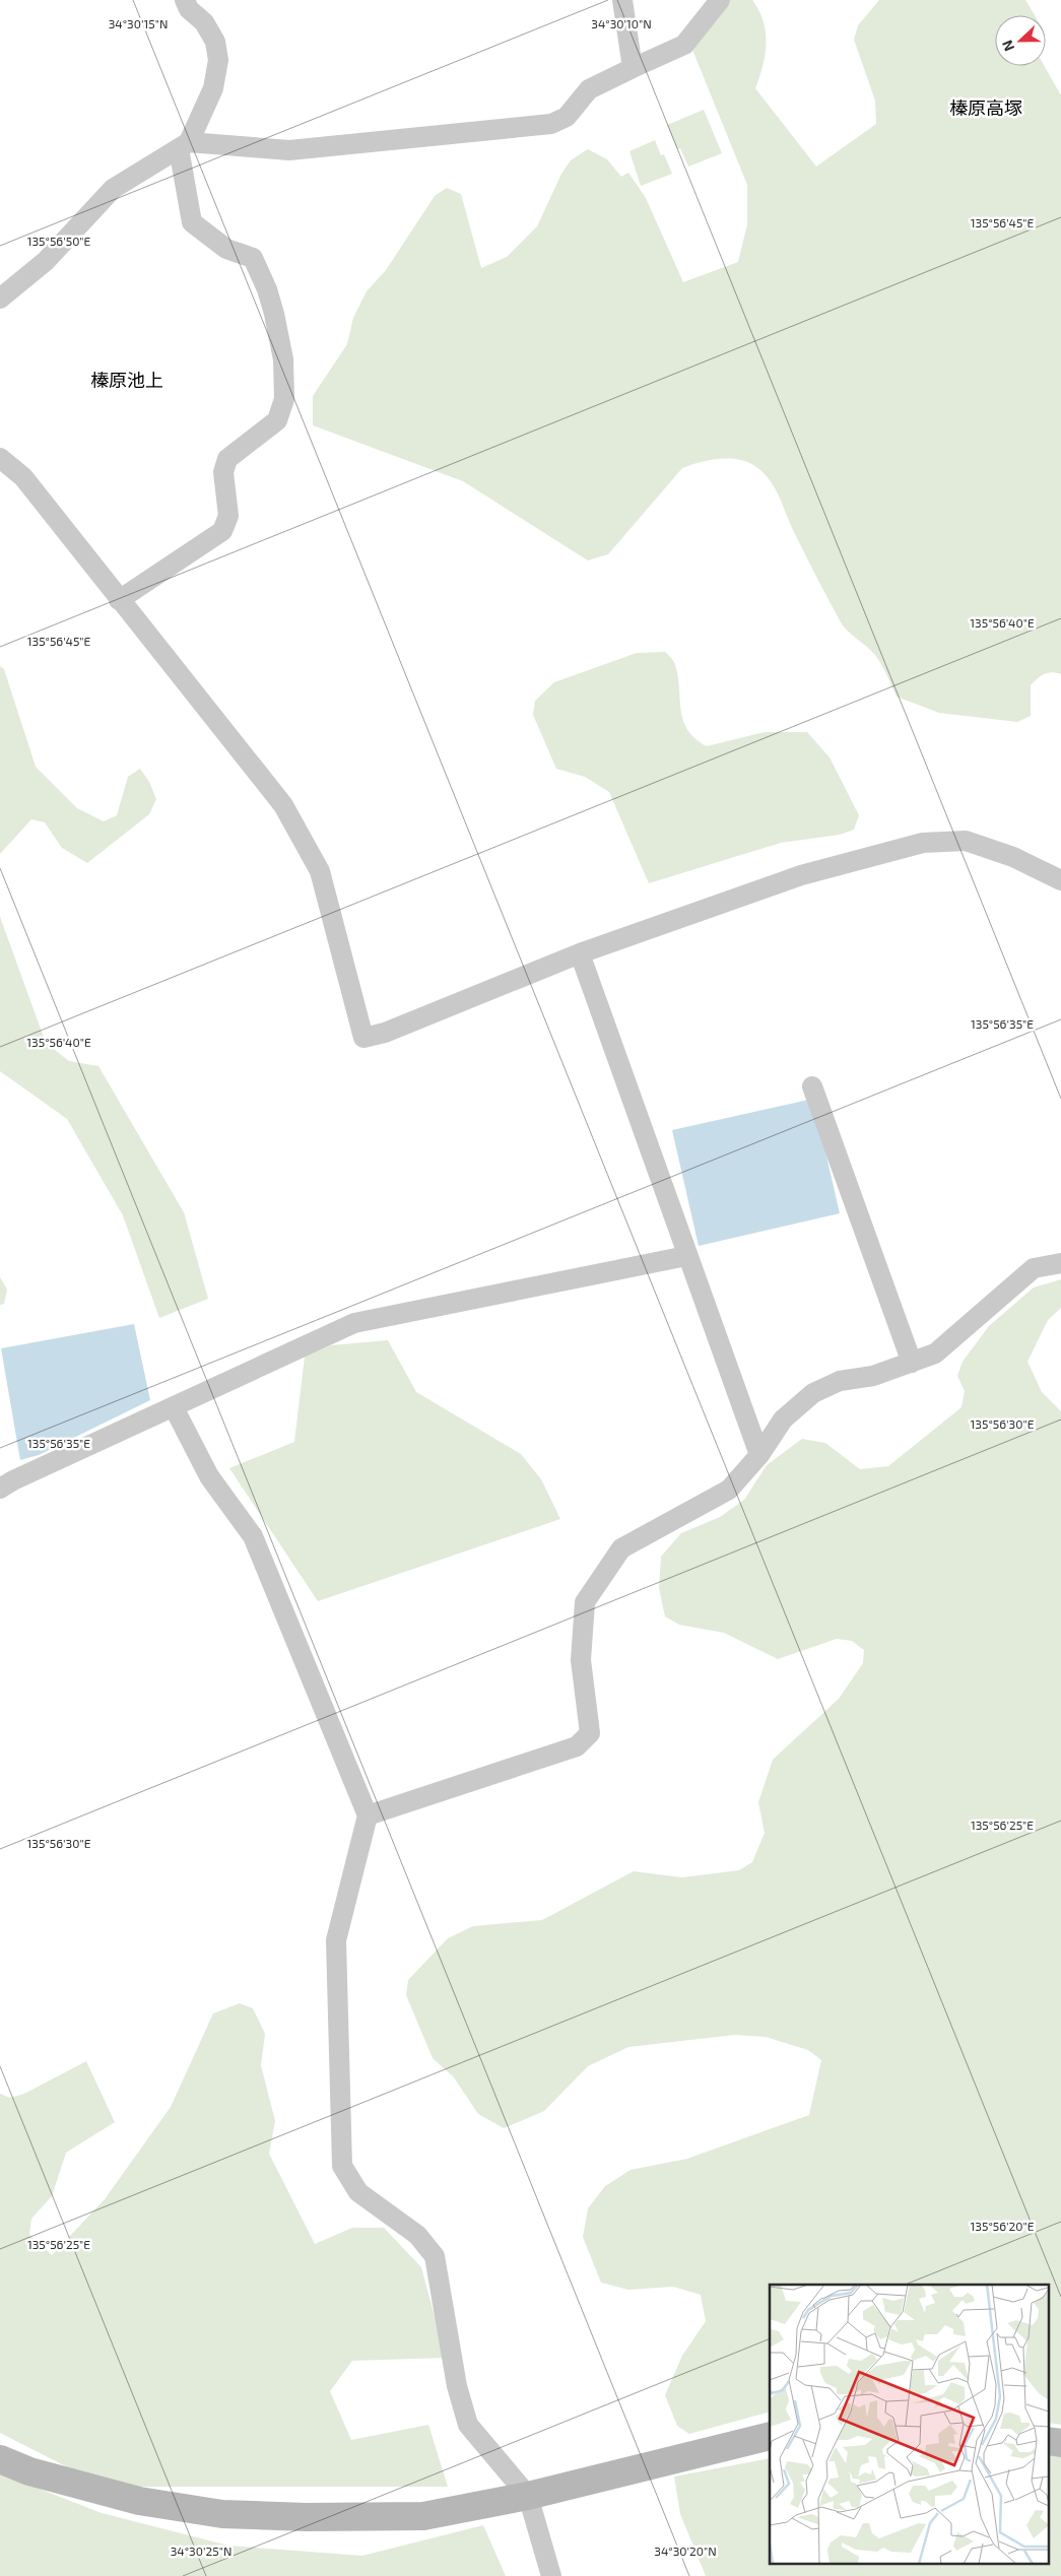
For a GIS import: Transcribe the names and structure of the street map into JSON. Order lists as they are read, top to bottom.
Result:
{
  "districts": ["榛原高塚", "榛原池上"],
  "north": "left",
  "coordinates": [
    "34°30'15\"N",
    "34°30'10\"N",
    "135°56'45\"E",
    "135°56'50\"E",
    "135°56'40\"E",
    "135°56'35\"E",
    "135°56'30\"E",
    "135°56'25\"E",
    "135°56'20\"E",
    "34°30'25\"N",
    "34°30'20\"N"
  ]
}
